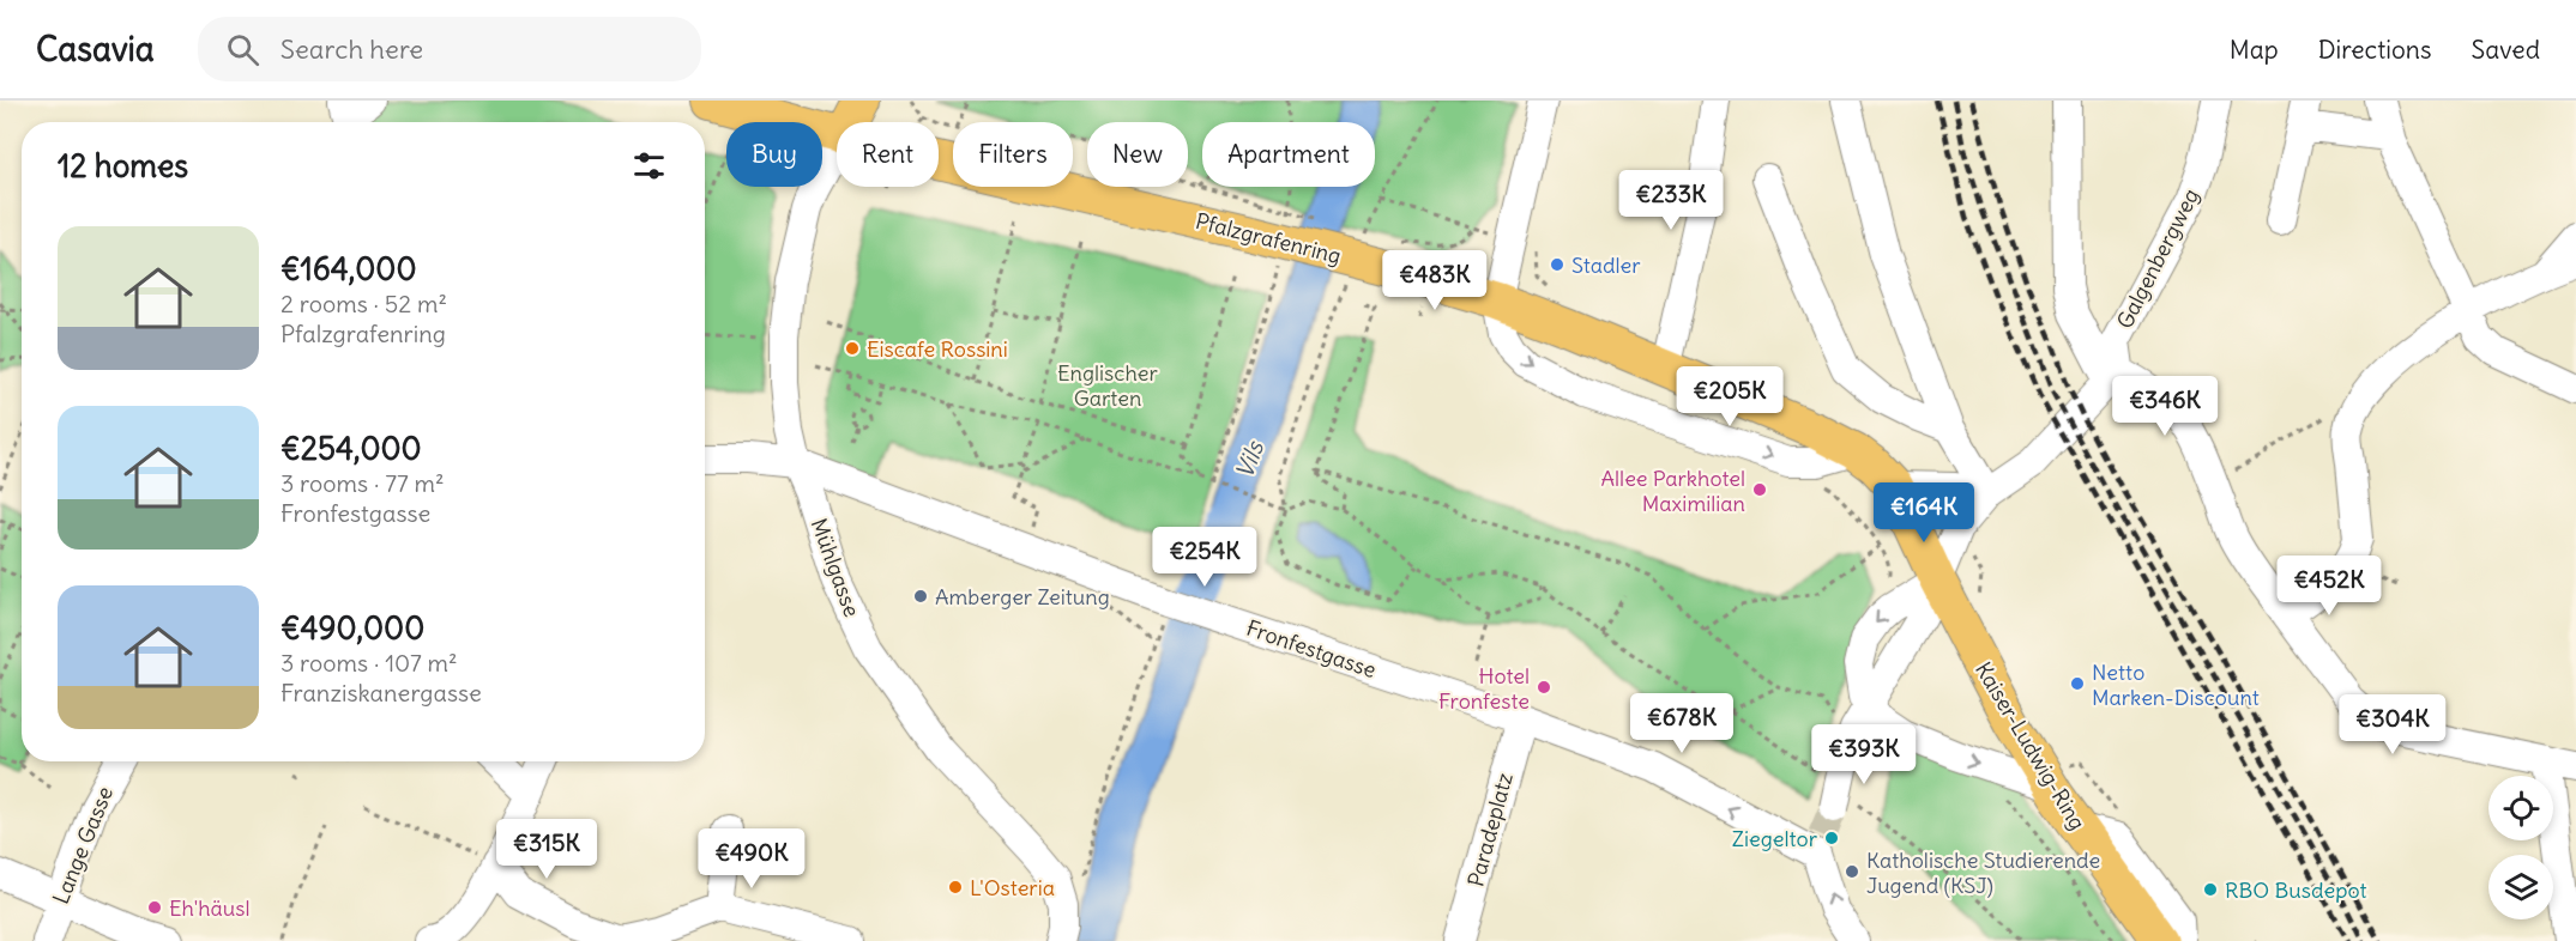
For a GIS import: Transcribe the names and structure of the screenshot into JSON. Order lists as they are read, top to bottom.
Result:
{
  "streets": {
    "main road": ["Pfalzgrafenring", "Kaiser-Ludwig-Ring"],
    "street": [
      "Galgenbergweg",
      "Mühlgasse",
      "Fronfestgasse",
      "Paradeplatz",
      "Lange Gasse"
    ]
  },
  "crossings": [
    ["Pfalzgrafenring", "Kaiser-Ludwig-Ring"],
    ["Mühlgasse", "Fronfestgasse"],
    ["Fronfestgasse", "Paradeplatz"]
  ],
  "water": ["Vils"],
  "parks": ["Englischer Garten"],
  "places": [
    "Stadler",
    "Eiscafe Rossini",
    "Allee Parkhotel Maximilian",
    "Amberger Zeitung",
    "Netto Marken-Discount",
    "Hotel Fronfeste",
    "Ziegeltor",
    "Katholische Studierende Jugend (KSJ)",
    "L'Osteria",
    "RBO Busdepot",
    "Eh'häusl"
  ],
  "page": {
    "header": "Casavia",
    "search": "Search here",
    "nav": ["Map", "Directions", "Saved"],
    "chip": [
      "Buy",
      "Rent",
      "Filters",
      "New",
      "Apartment"
    ],
    "heading": "12 homes",
    "price": [
      "€233K",
      "€483K",
      "€205K",
      "€346K",
      "€164K",
      "€254K",
      "€452K",
      "€678K",
      "€304K",
      "€393K",
      "€315K",
      "€490K"
    ],
    "list": [
      {
        "name": "€164,000",
        "note": "2 rooms · 52 m² · Pfalzgrafenring"
      },
      {
        "name": "€254,000",
        "note": "3 rooms · 77 m² · Fronfestgasse"
      },
      {
        "name": "€490,000",
        "note": "3 rooms · 107 m² · Franziskanergasse"
      }
    ]
  }
}
